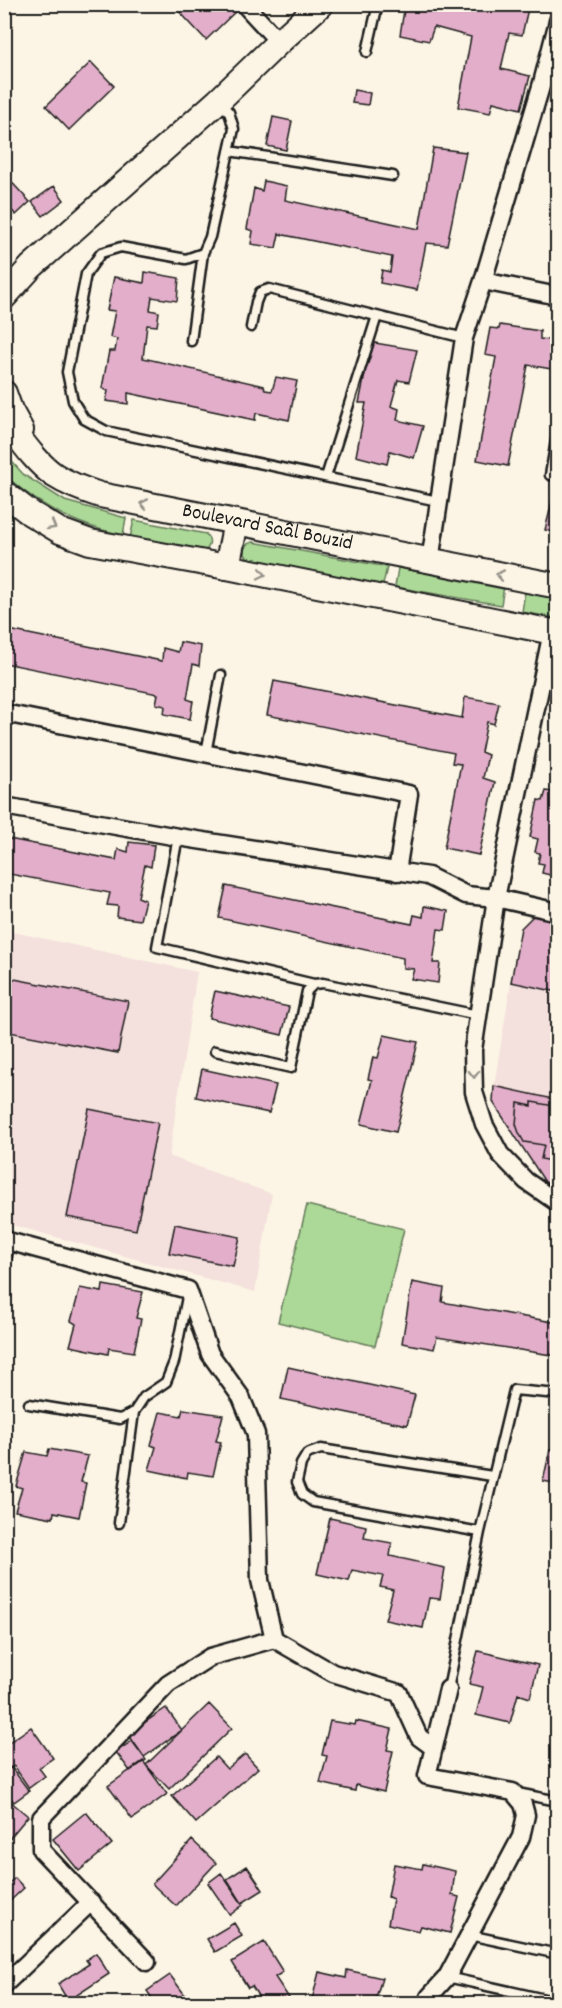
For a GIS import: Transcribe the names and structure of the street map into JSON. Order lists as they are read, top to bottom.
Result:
{
  "streets": {
    "main road": ["Boulevard Saâl Bouzid"]
  }
}
